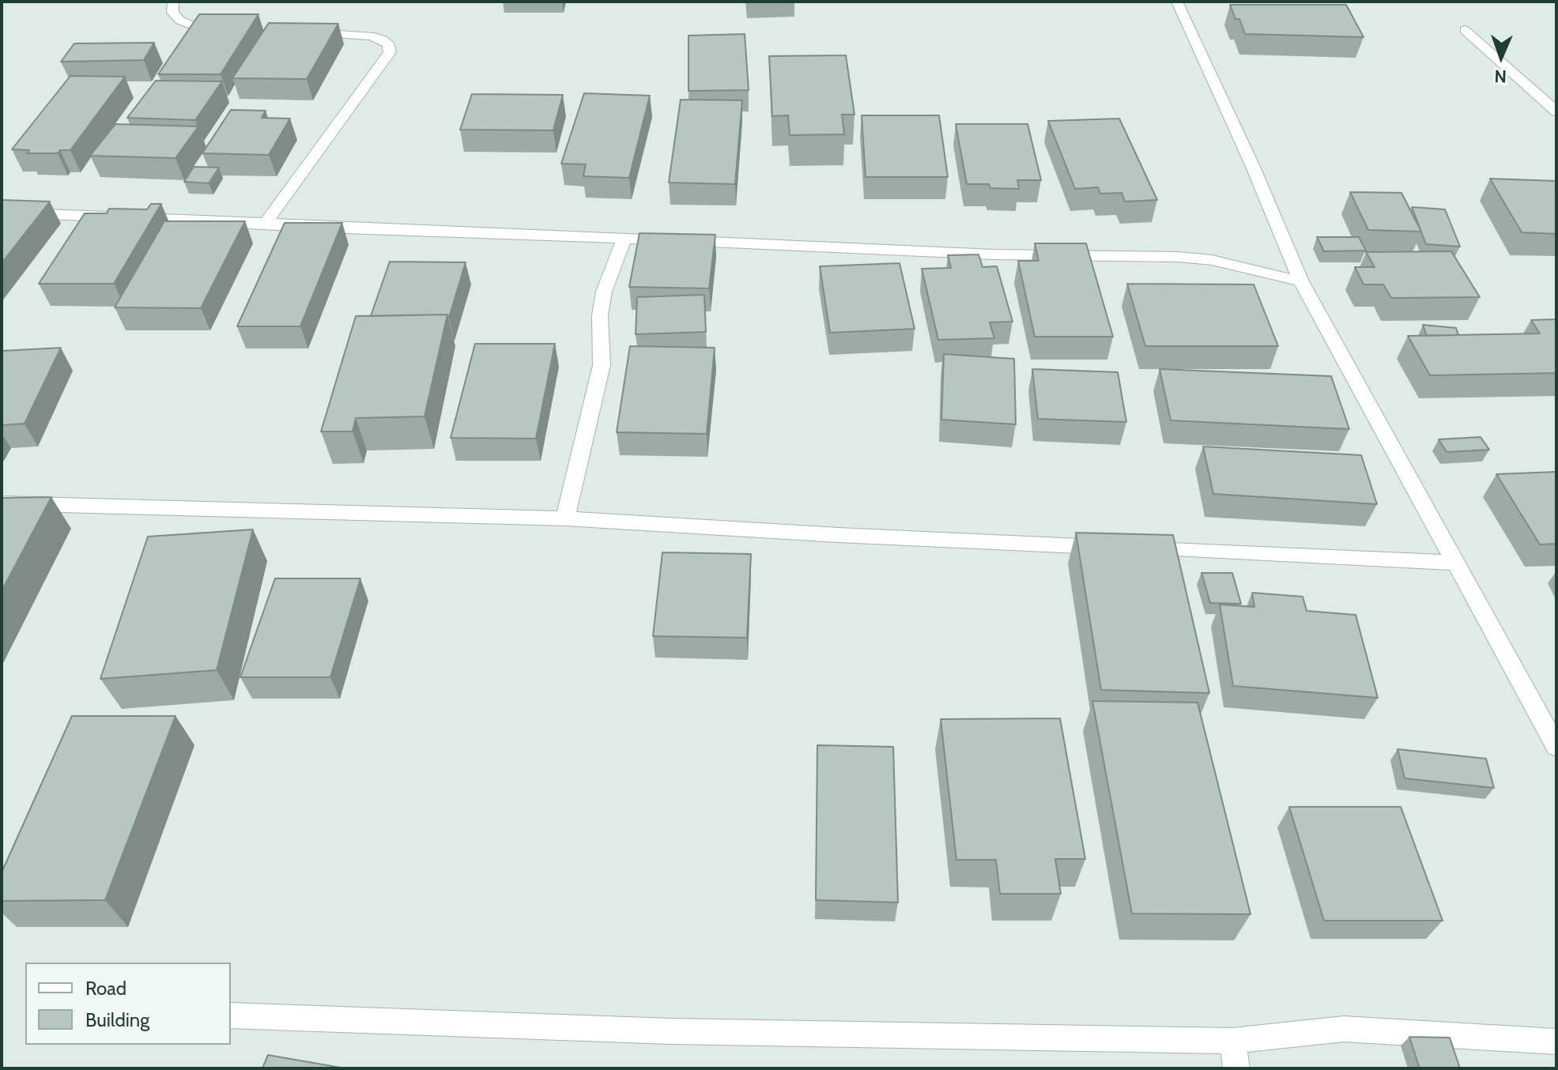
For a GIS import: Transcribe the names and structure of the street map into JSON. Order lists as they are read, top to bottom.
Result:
{
  "legend": ["Road", "Building"],
  "north": "bottom"
}
